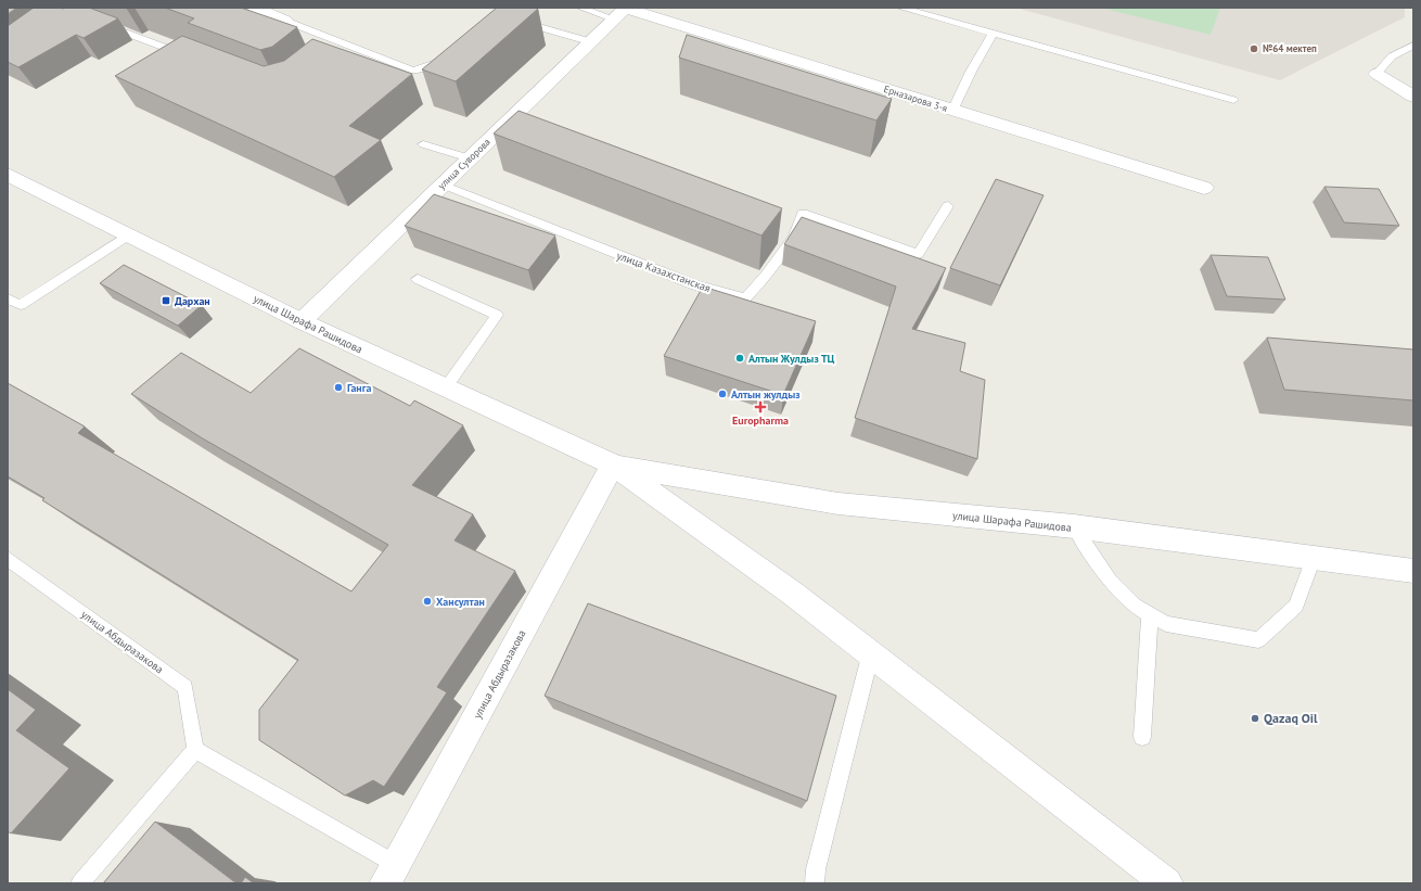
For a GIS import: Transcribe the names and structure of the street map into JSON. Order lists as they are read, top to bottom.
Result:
{
  "streets": {
    "main road": [
      "Ерназарова 3-я",
      "улица Суворова",
      "улица Шарафа Рашидова",
      "улица Абдыразакова"
    ],
    "lane": ["улица Казахстанская"]
  },
  "crossings": [
    ["Ерназарова 3-я", "улица Суворова"],
    ["улица Суворова", "улица Казахстанская"],
    ["улица Суворова", "улица Шарафа Рашидова"],
    ["улица Шарафа Рашидова", "улица Абдыразакова"]
  ],
  "places": {
    "other": [
      "№64 мектеп",
      "Алтын Жулдыз ТЦ",
      "Ганга",
      "Алтын жулдыз",
      "Хансултан",
      "Qazaq Oil"
    ],
    "transit": ["Дархан"],
    "health": ["Europharma"]
  }
}
